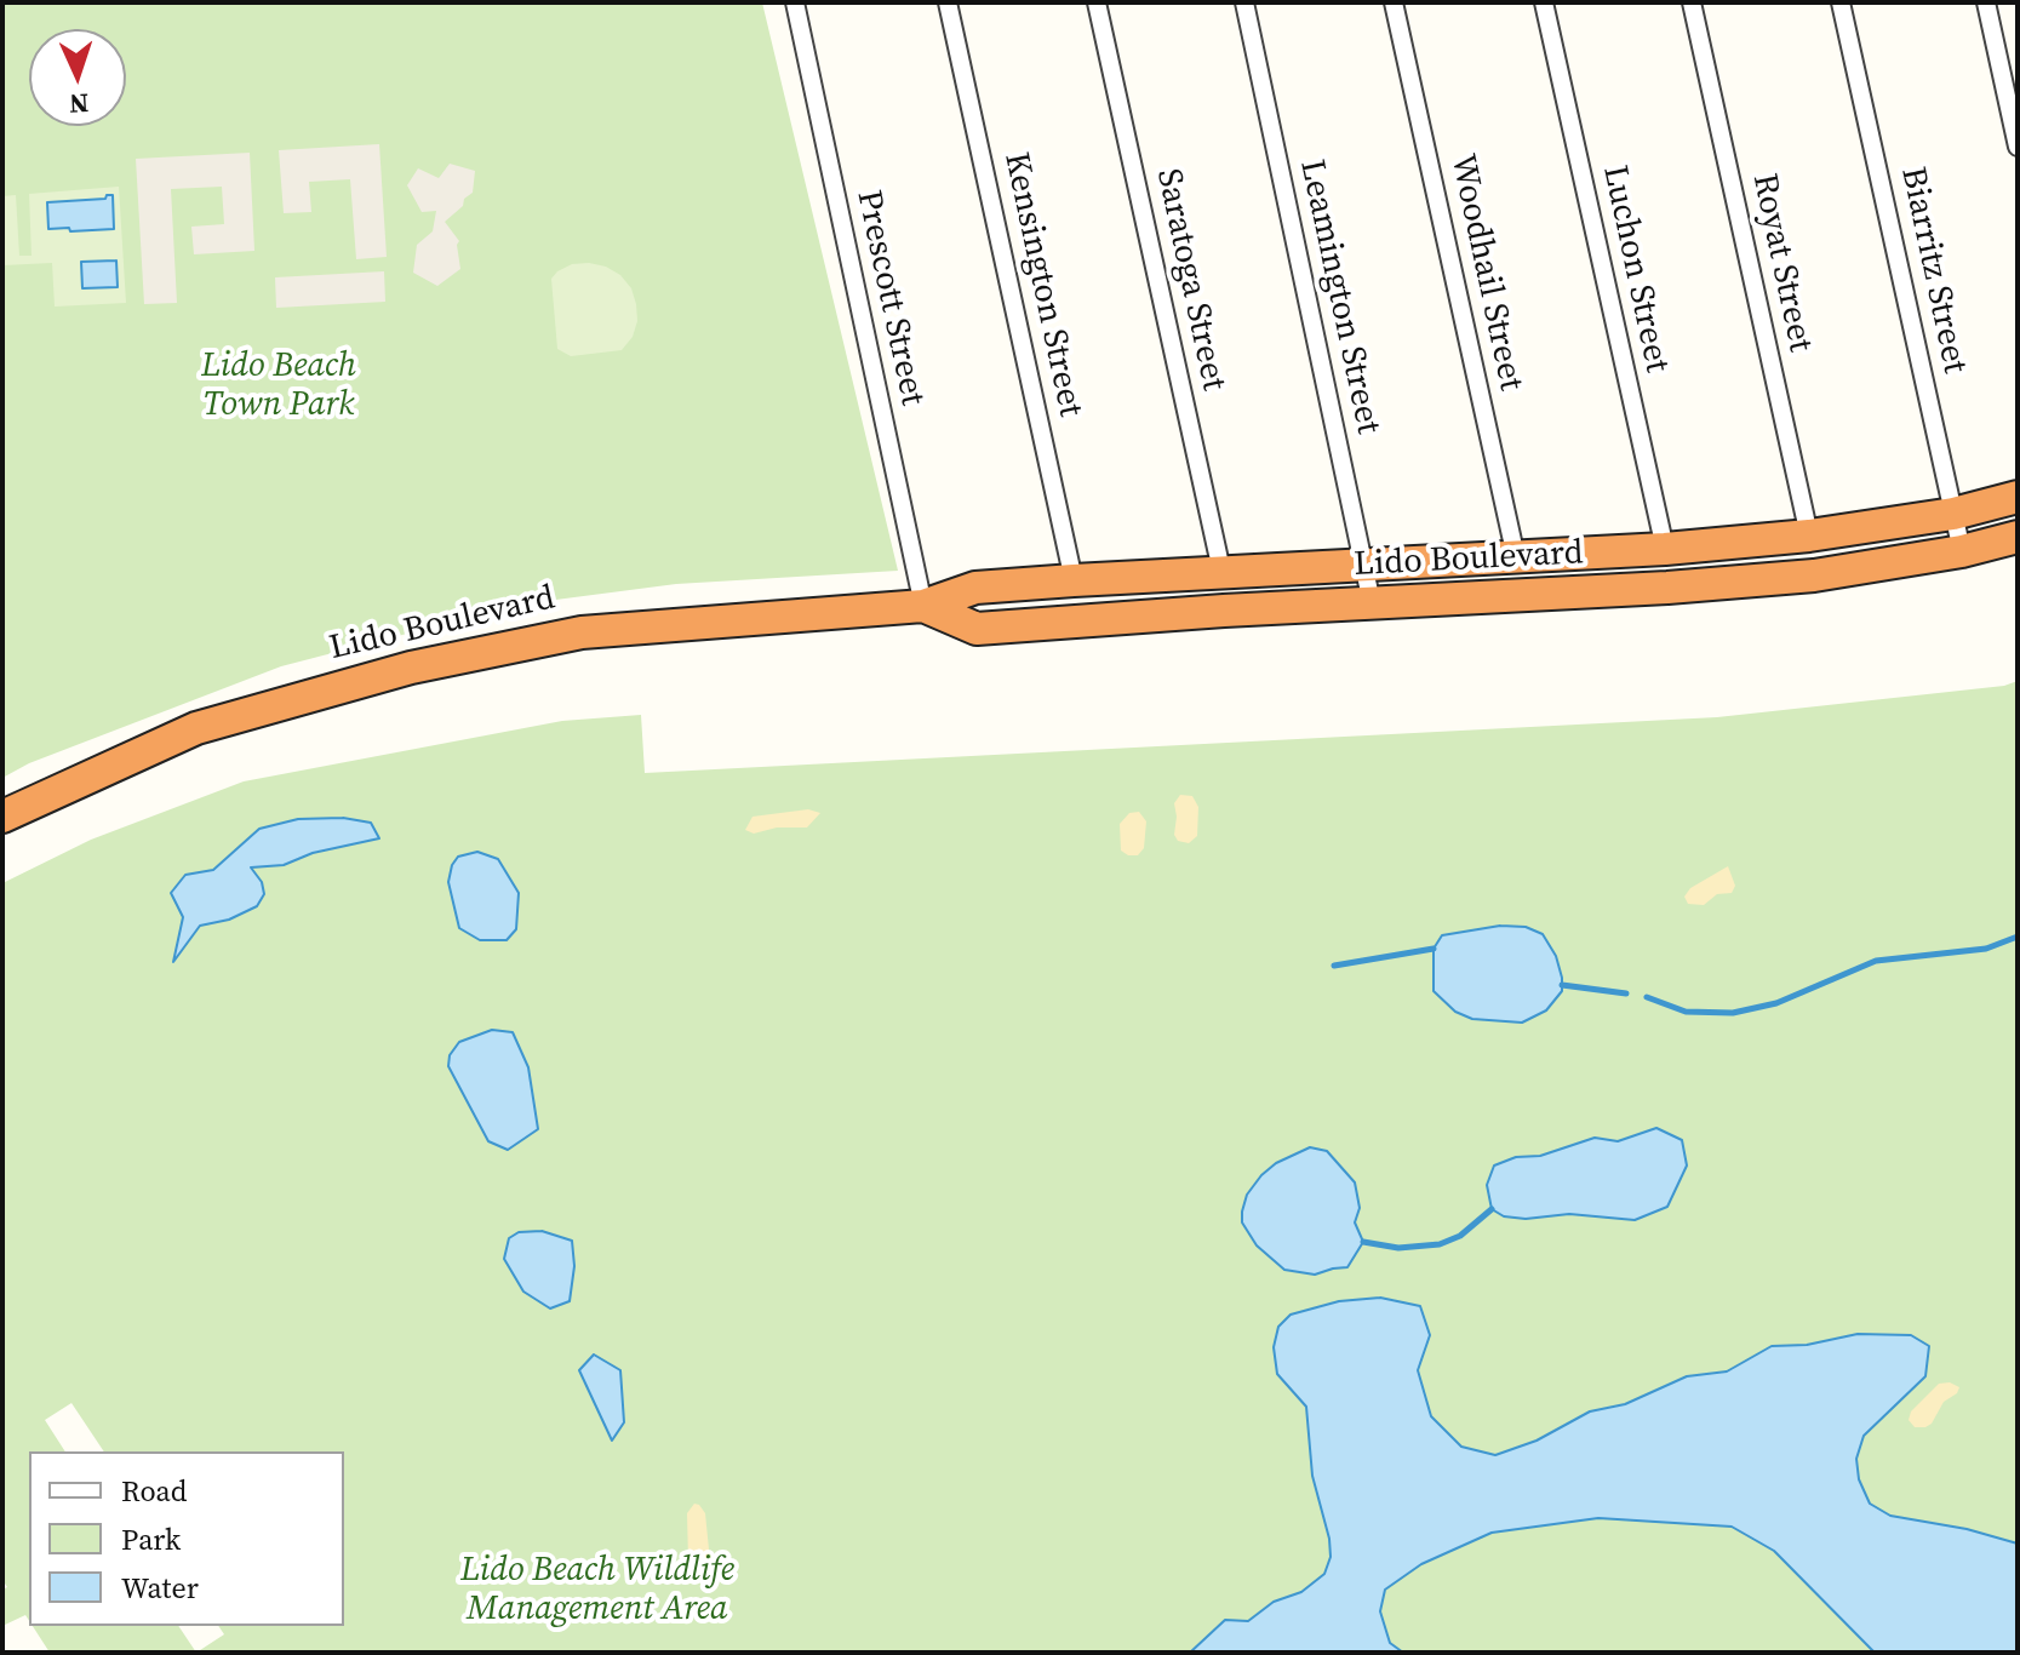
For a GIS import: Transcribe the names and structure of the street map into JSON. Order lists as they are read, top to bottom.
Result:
{
  "streets": {
    "highway": ["Lido Boulevard"],
    "street": [
      "Royat Street",
      "Luchon Street",
      "Biarritz Street",
      "Woodhail Street",
      "Saratoga Street",
      "Kensington Street",
      "Leamington Street",
      "Prescott Street"
    ]
  },
  "crossings": [
    ["Royat Street", "Lido Boulevard"],
    ["Luchon Street", "Lido Boulevard"],
    ["Biarritz Street", "Lido Boulevard"],
    ["Woodhail Street", "Lido Boulevard"],
    ["Saratoga Street", "Lido Boulevard"],
    ["Kensington Street", "Lido Boulevard"],
    ["Leamington Street", "Lido Boulevard"],
    ["Prescott Street", "Lido Boulevard"]
  ],
  "parks": ["Lido Beach Town Park", "Lido Beach Wildlife Management Area"],
  "legend": ["Road", "Park", "Water"],
  "north": "bottom"
}
